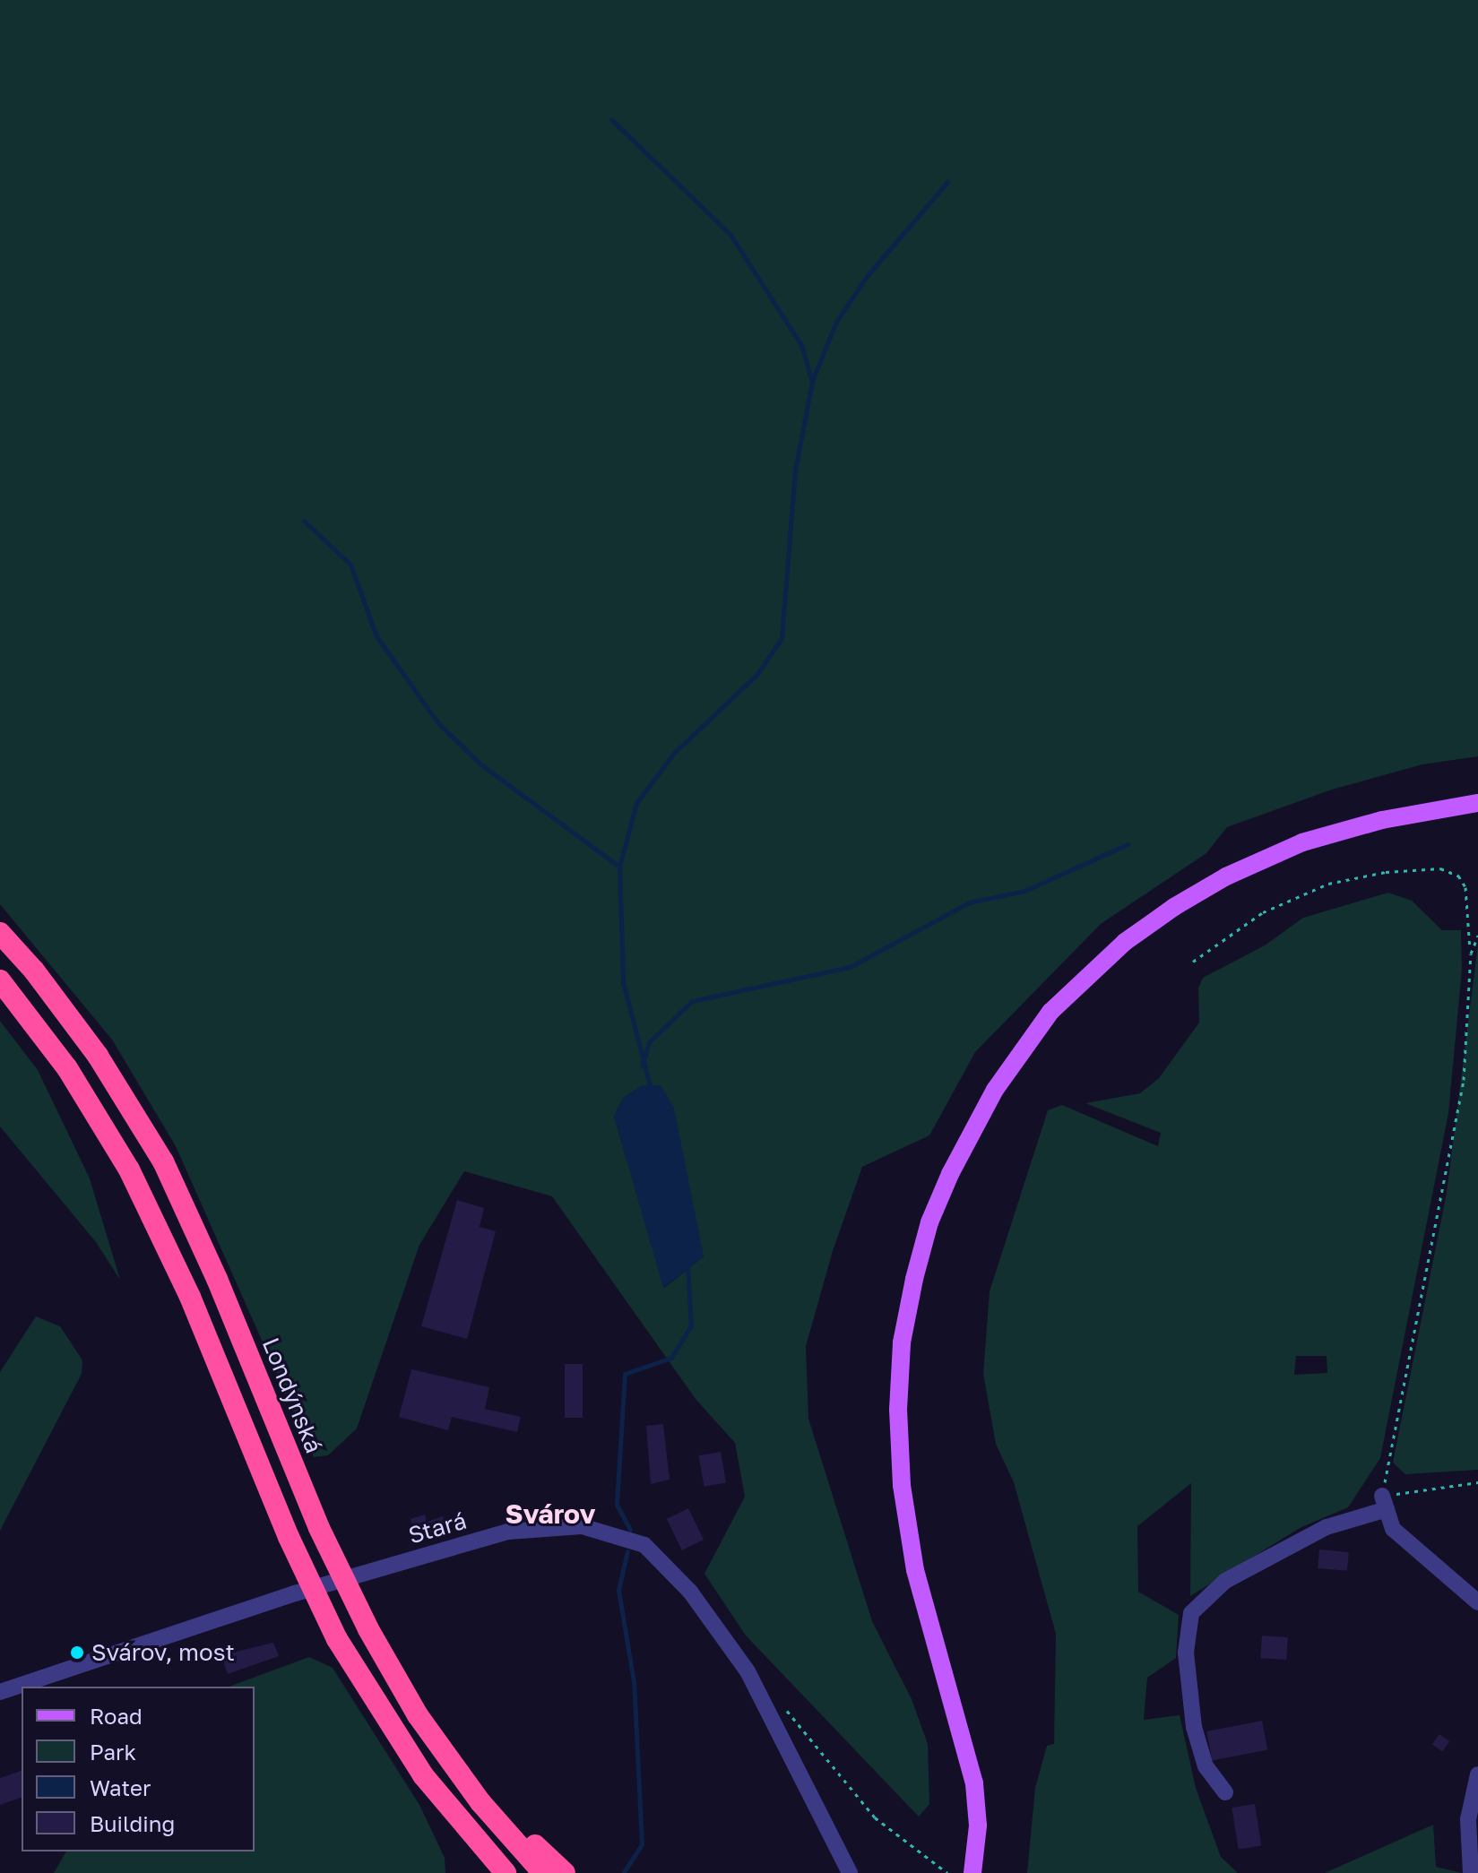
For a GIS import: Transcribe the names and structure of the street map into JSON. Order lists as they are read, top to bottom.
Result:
{
  "streets": {
    "highway": ["Londýnská"],
    "street": ["Stará"]
  },
  "districts": ["Svárov"],
  "places": ["Svárov, most"],
  "legend": [
    "Road",
    "Park",
    "Water",
    "Building"
  ]
}
